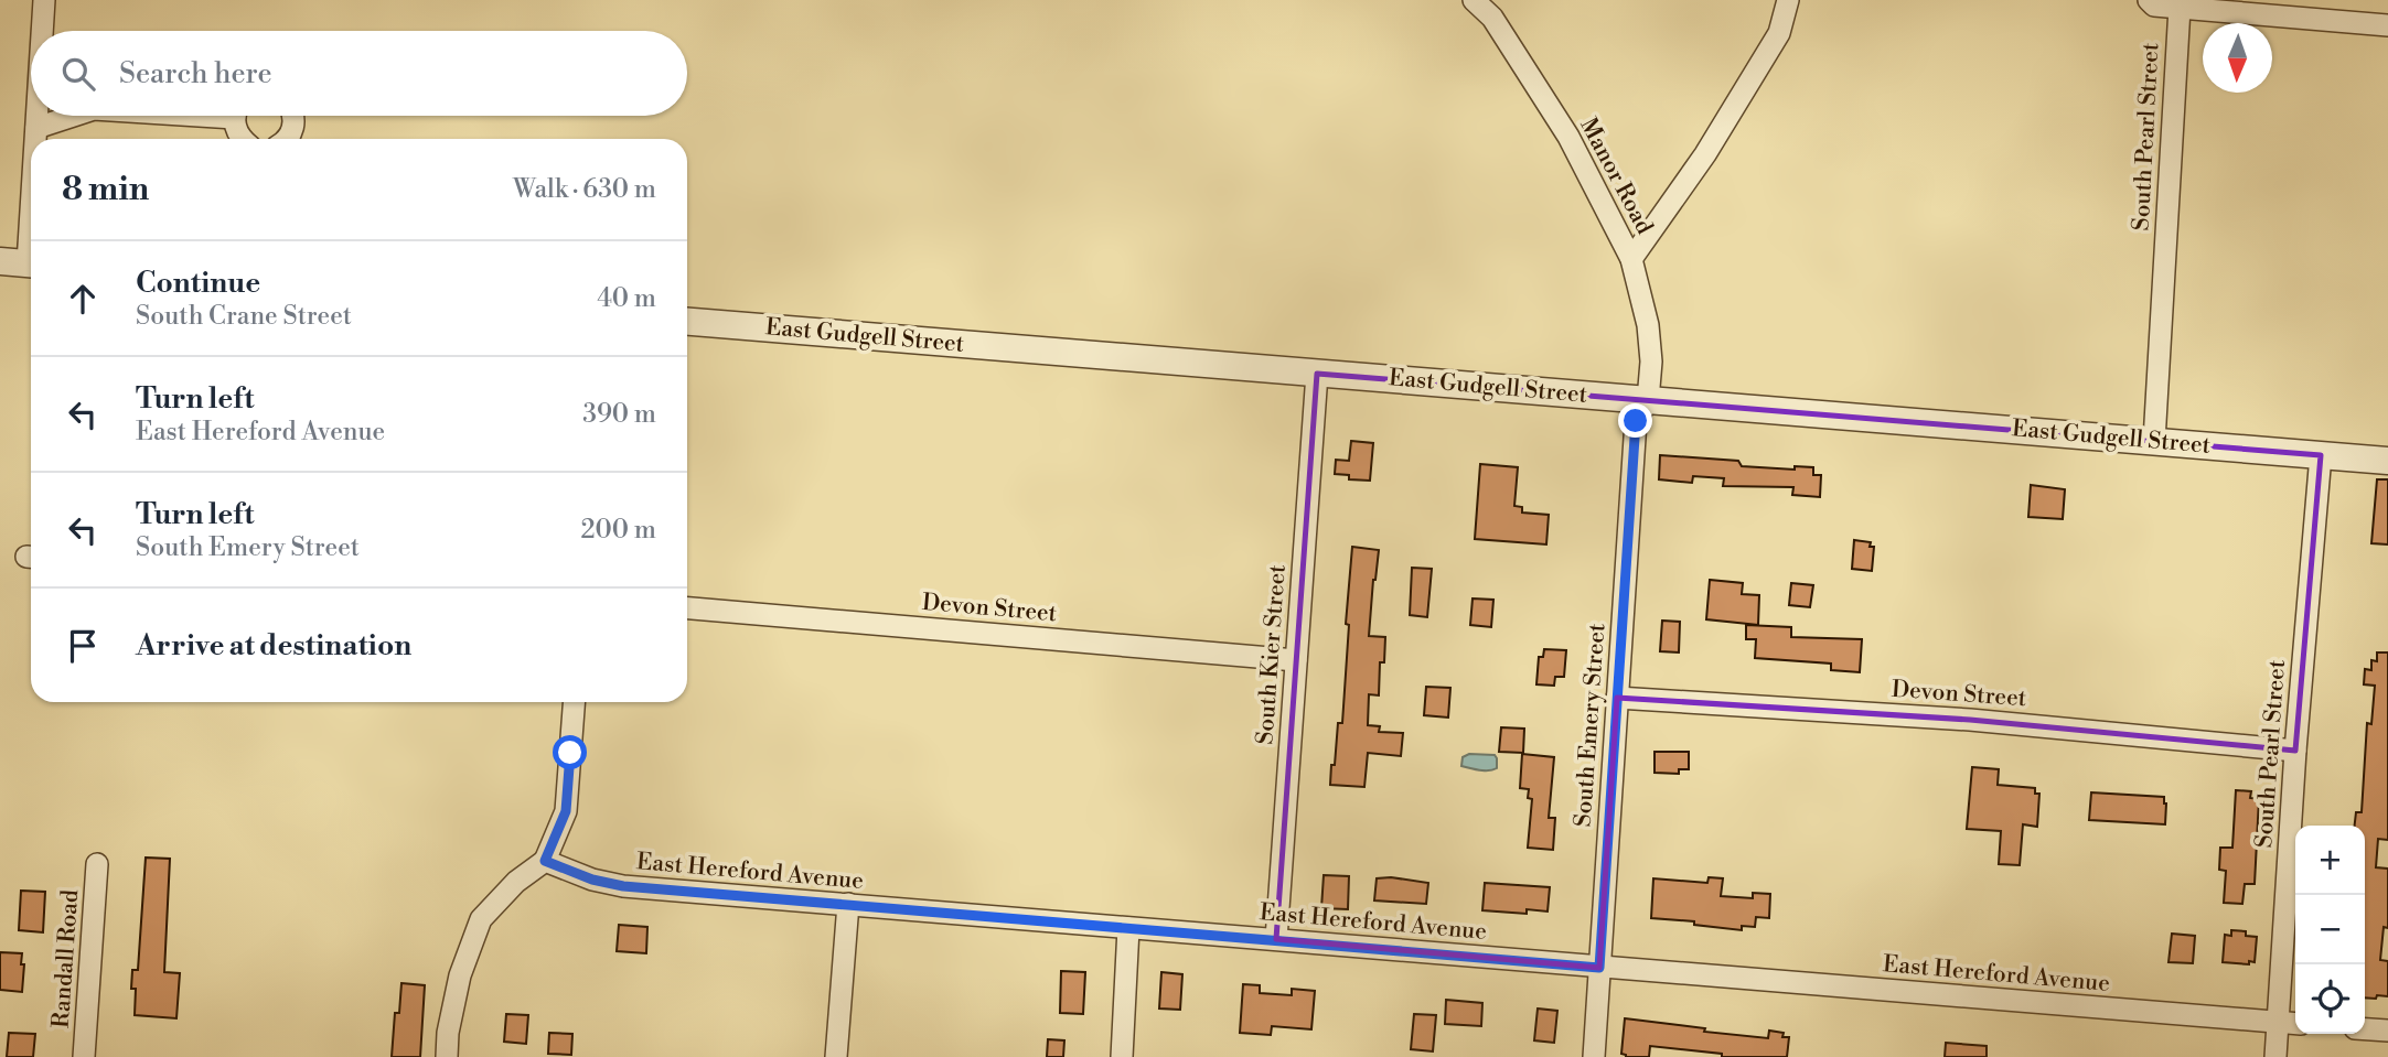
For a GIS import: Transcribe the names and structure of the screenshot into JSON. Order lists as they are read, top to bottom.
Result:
{
  "streets": {
    "street": [
      "South Pearl Street",
      "Manor Road",
      "East Gudgell Street",
      "Devon Street",
      "South Kier Street",
      "South Emery Street",
      "East Hereford Avenue",
      "Randall Road"
    ]
  },
  "crossings": [
    ["South Pearl Street", "East Gudgell Street"],
    ["South Pearl Street", "Devon Street"],
    ["South Pearl Street", "East Hereford Avenue"],
    ["Manor Road", "East Gudgell Street"],
    ["Manor Road", "South Emery Street"],
    ["East Gudgell Street", "South Kier Street"],
    ["East Gudgell Street", "South Emery Street"],
    ["Devon Street", "South Kier Street"],
    ["Devon Street", "South Emery Street"],
    ["South Kier Street", "East Hereford Avenue"],
    ["South Emery Street", "East Hereford Avenue"]
  ],
  "north": "bottom",
  "page": {
    "search": "Search here",
    "heading": ["8 min", "Walk · 630 m"],
    "list": [
      ["Continue", "South Crane Street", "40 m"],
      ["Turn left", "East Hereford Avenue", "390 m"],
      ["Turn left", "South Emery Street", "200 m"],
      "Arrive at destination"
    ],
    "map_buttons": ["+", "−"]
  }
}
